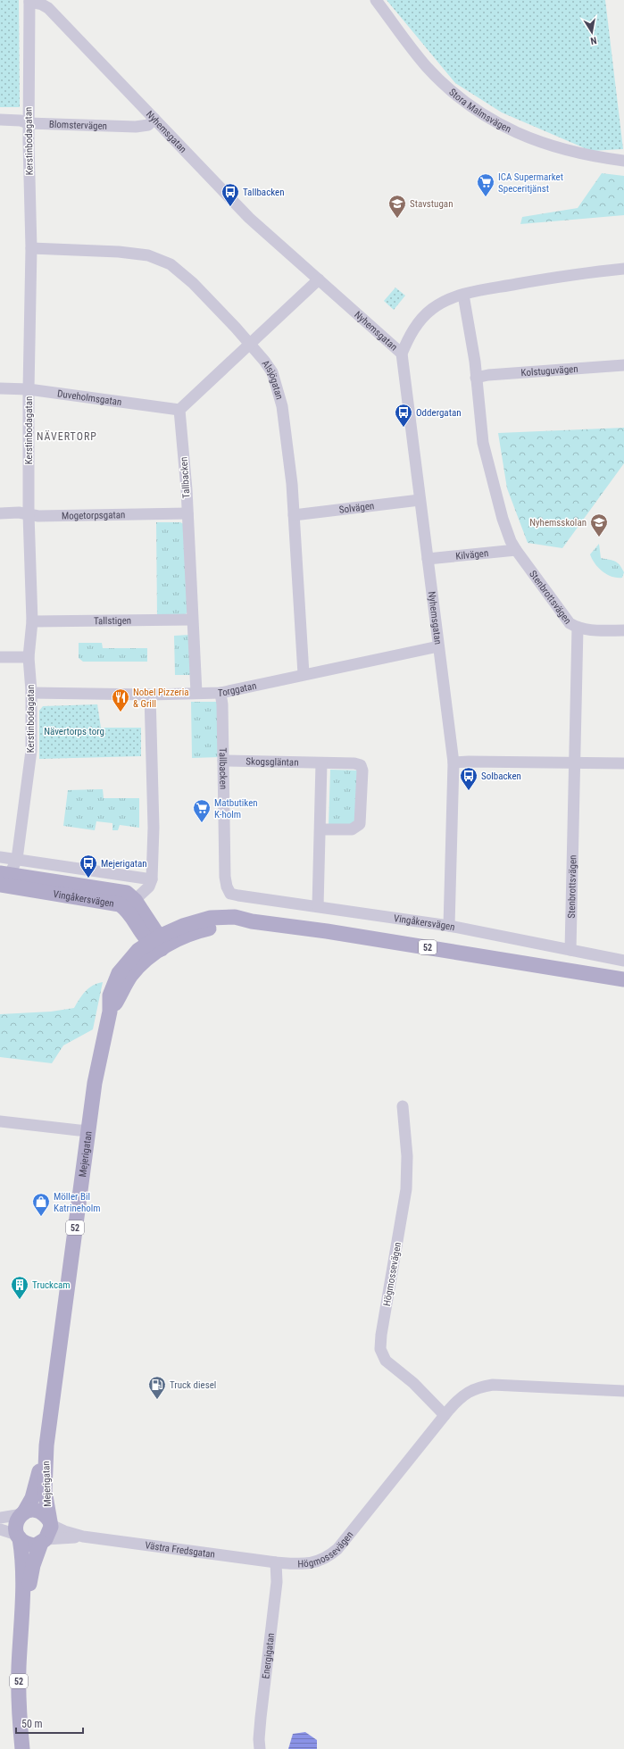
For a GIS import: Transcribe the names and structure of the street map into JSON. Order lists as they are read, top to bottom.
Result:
{
  "streets": {
    "main road": ["Vingåkersvägen", "52", "Mejerigatan"],
    "street": [
      "Stora Malmsvägen",
      "Blomstervägen",
      "Nyhemsgatan",
      "Kerstinbodagatan",
      "Kolstuguvägen",
      "Alsjögatan",
      "Duveholmsgatan",
      "Tallbacken",
      "Solvägen",
      "Mogetorpsgatan",
      "Kilvägen",
      "Stenbrottsvägen",
      "Tallstigen",
      "Torggatan",
      "Skogsgläntan",
      "Högmossevägen",
      "Västra Fredsgatan",
      "Energigatan"
    ]
  },
  "crossings": [
    ["Blomstervägen", "Nyhemsgatan"],
    ["Blomstervägen", "Kerstinbodagatan"],
    ["Nyhemsgatan", "Kerstinbodagatan"],
    ["Nyhemsgatan", "Solvägen"],
    ["Nyhemsgatan", "Kilvägen"],
    ["Nyhemsgatan", "Torggatan"],
    ["Nyhemsgatan", "Vingåkersvägen"],
    ["Kerstinbodagatan", "Alsjögatan"],
    ["Kerstinbodagatan", "Duveholmsgatan"],
    ["Kerstinbodagatan", "Mogetorpsgatan"],
    ["Kerstinbodagatan", "Tallstigen"],
    ["Kerstinbodagatan", "Torggatan"],
    ["Kerstinbodagatan", "Vingåkersvägen"],
    ["Kolstuguvägen", "Stenbrottsvägen"],
    ["Alsjögatan", "Solvägen"],
    ["Alsjögatan", "Torggatan"],
    ["Duveholmsgatan", "Tallbacken"],
    ["Tallbacken", "Mogetorpsgatan"],
    ["Tallbacken", "Tallstigen"],
    ["Tallbacken", "Torggatan"],
    ["Tallbacken", "Skogsgläntan"],
    ["Tallbacken", "Vingåkersvägen"],
    ["Kilvägen", "Stenbrottsvägen"],
    ["Stenbrottsvägen", "Vingåkersvägen"],
    ["Vingåkersvägen", "52"],
    ["Vingåkersvägen", "Mejerigatan"],
    ["52", "Mejerigatan"],
    ["52", "Västra Fredsgatan"],
    ["Mejerigatan", "Västra Fredsgatan"],
    ["Högmossevägen", "Västra Fredsgatan"],
    ["Högmossevägen", "Energigatan"],
    ["Västra Fredsgatan", "Energigatan"]
  ],
  "districts": ["NÄVERTORP"],
  "parks": ["Nävertorps torg"],
  "places": {
    "supermarket": ["ICA Supermarket Speceritjänst", "Matbutiken K-holm"],
    "bus stop": [
      "Tallbacken",
      "Oddergatan",
      "Solbacken",
      "Mejerigatan"
    ],
    "school or university": ["Stavstugan", "Nyhemsskolan"],
    "restaurant": ["Nobel Pizzeria & Grill"],
    "shop": ["Möller Bil Katrineholm"],
    "building": ["Truckcam"],
    "fuel station": ["Truck diesel"]
  },
  "scale_bar": "50 m",
  "north": "bottom"
}
